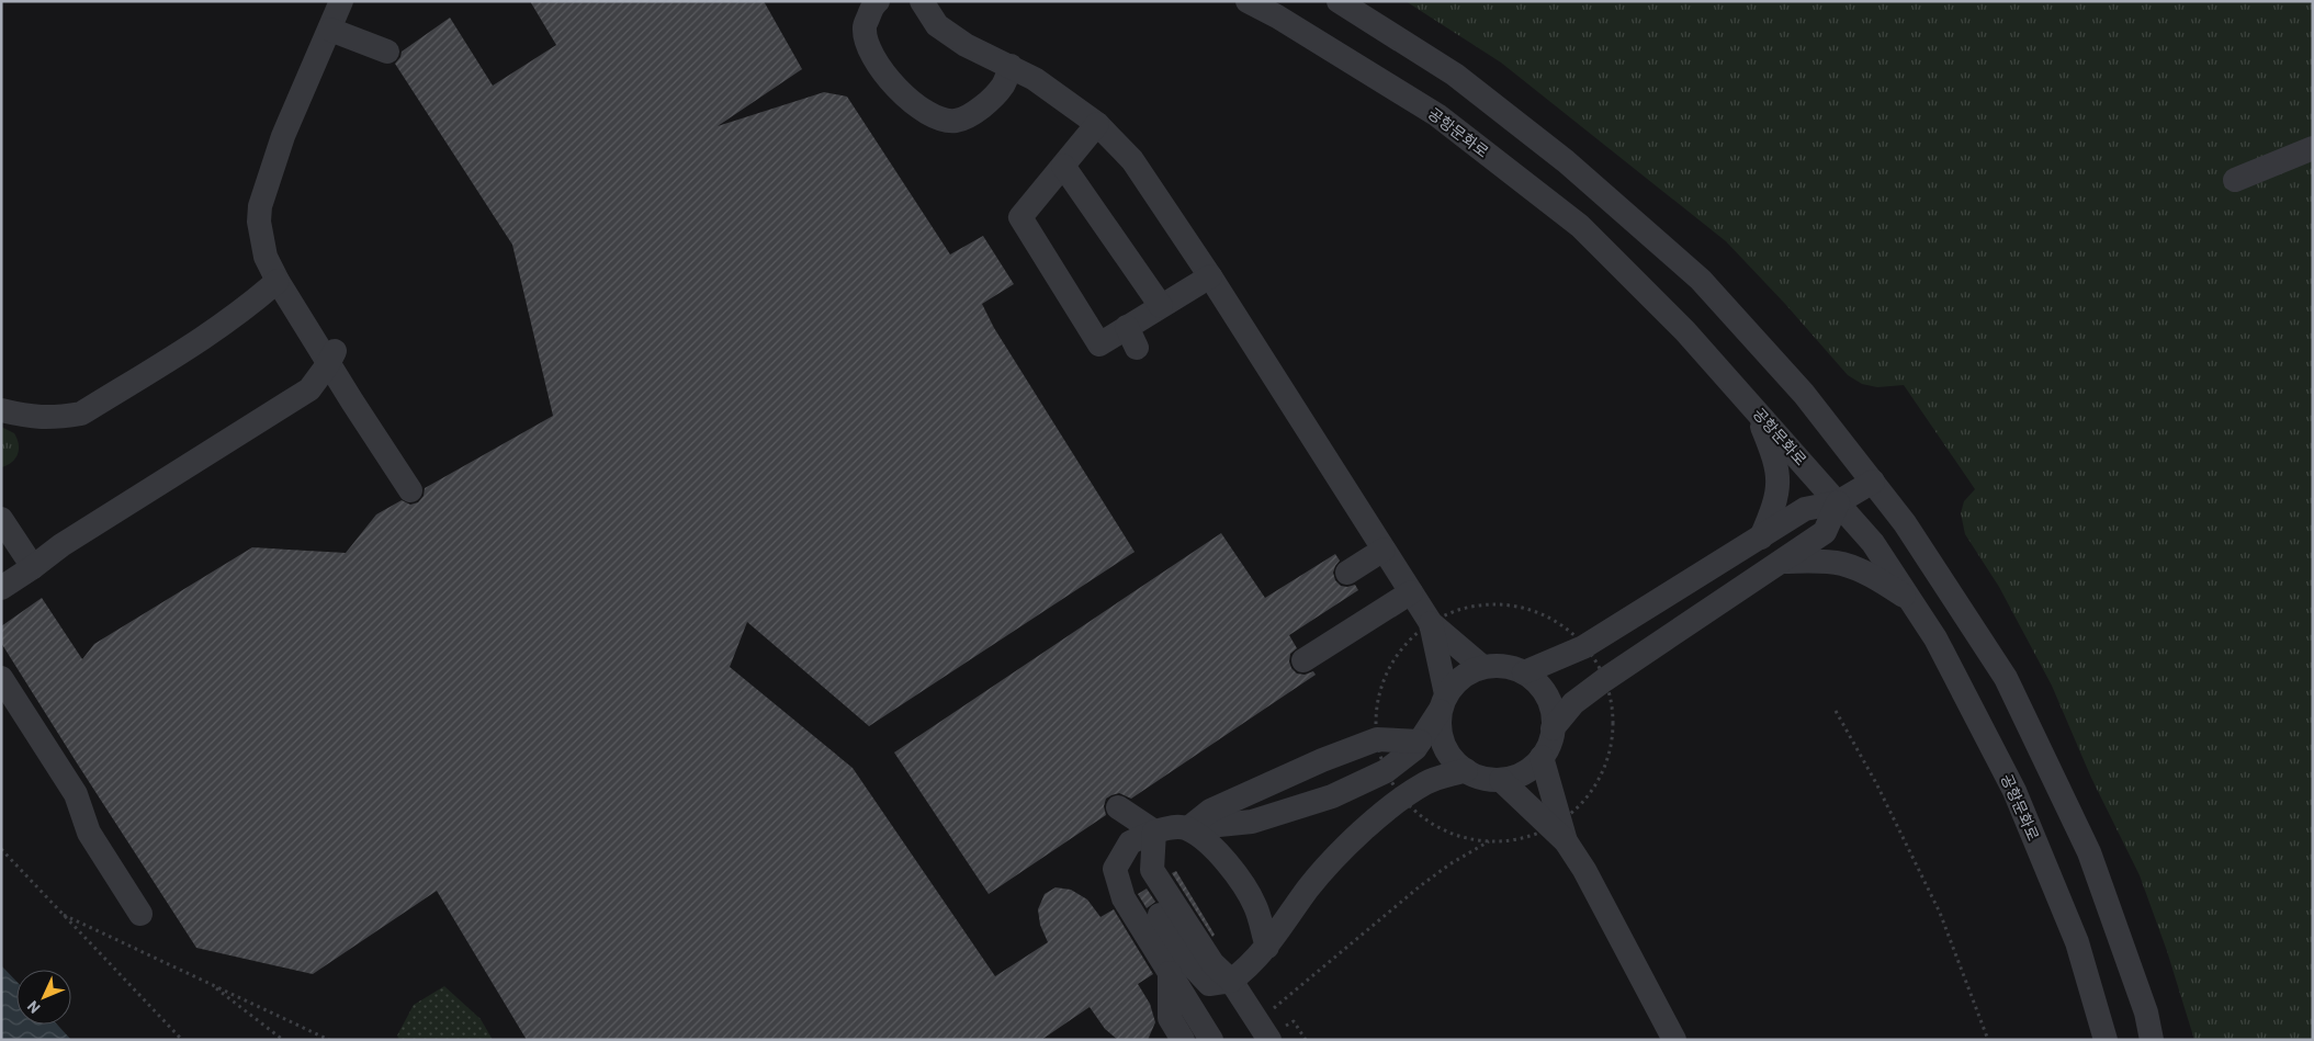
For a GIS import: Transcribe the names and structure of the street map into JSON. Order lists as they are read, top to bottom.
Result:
{
  "streets": {
    "street": ["공항문화로"]
  },
  "north": "bottom left"
}
